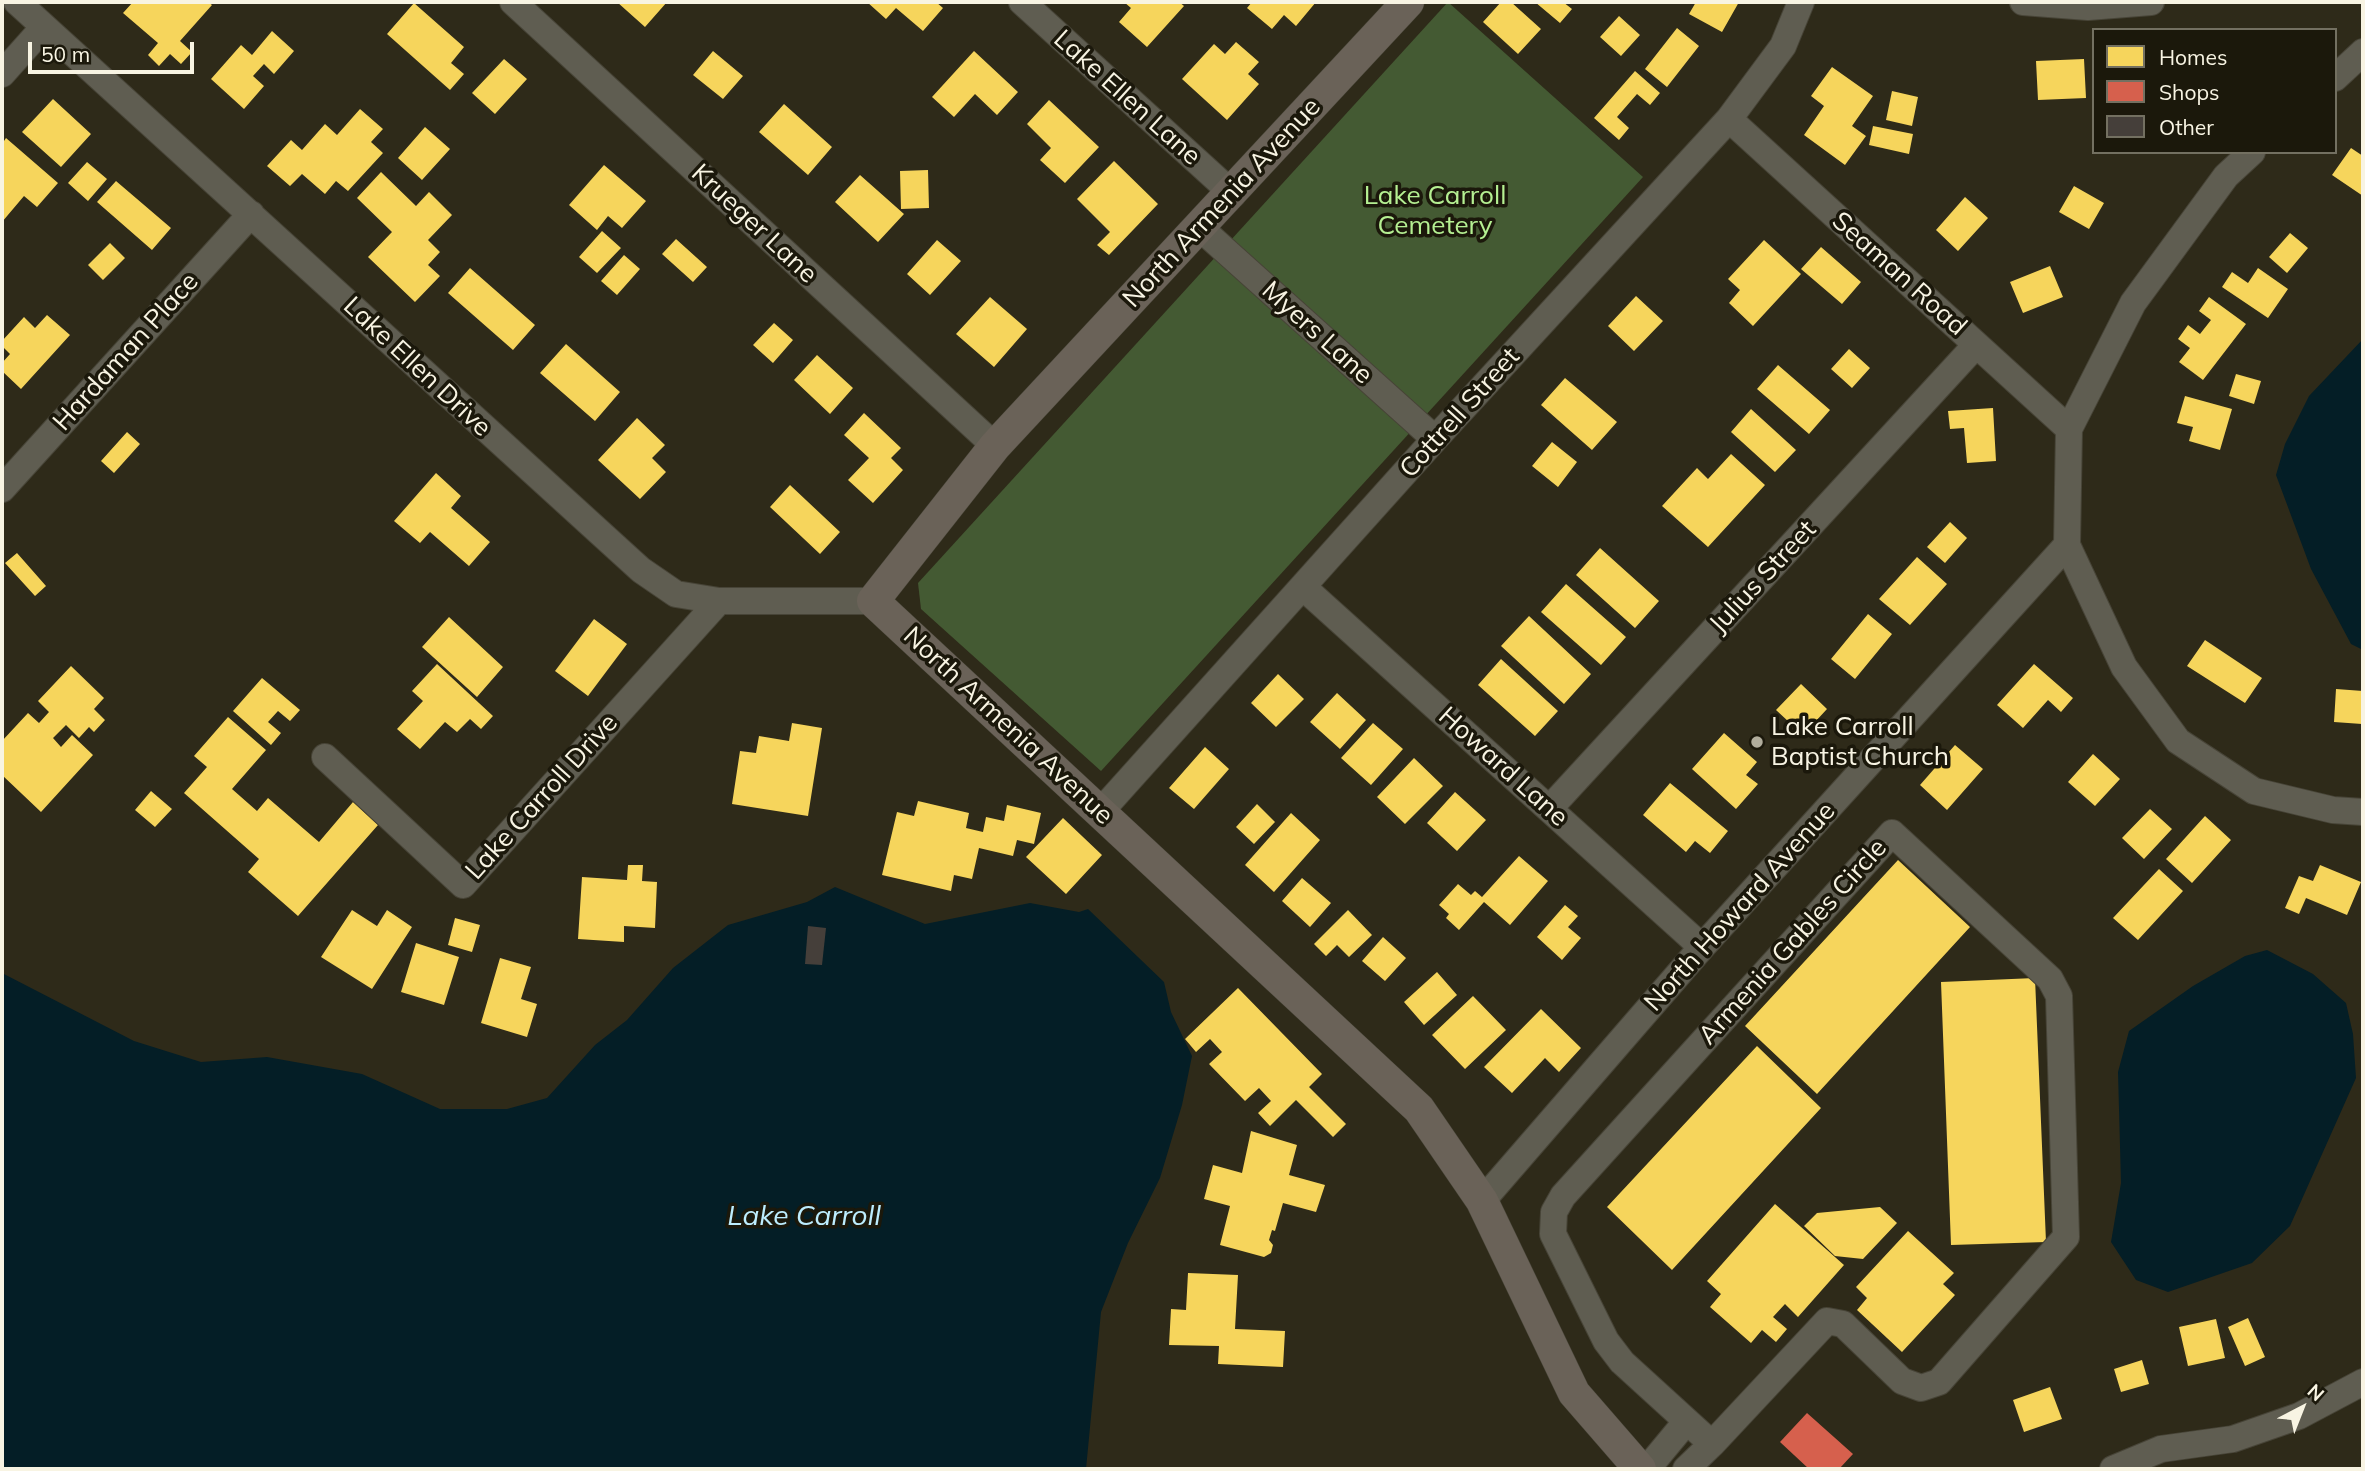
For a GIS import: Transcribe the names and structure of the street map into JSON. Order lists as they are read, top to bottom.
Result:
{
  "streets": {
    "main road": ["North Armenia Avenue"],
    "street": [
      "Lake Ellen Lane",
      "Krueger Lane",
      "Seaman Road",
      "Myers Lane",
      "Hardaman Place",
      "Lake Ellen Drive",
      "Cottrell Street",
      "Julius Street",
      "Howard Lane",
      "Lake Carroll Drive",
      "North Howard Avenue",
      "Armenia Gables Circle"
    ]
  },
  "crossings": [
    ["Lake Ellen Lane", "North Armenia Avenue"],
    ["North Armenia Avenue", "Krueger Lane"],
    ["North Armenia Avenue", "Myers Lane"],
    ["North Armenia Avenue", "Lake Ellen Drive"],
    ["North Armenia Avenue", "Cottrell Street"],
    ["North Armenia Avenue", "North Howard Avenue"],
    ["Seaman Road", "Cottrell Street"],
    ["Seaman Road", "Julius Street"],
    ["Myers Lane", "Cottrell Street"],
    ["Hardaman Place", "Lake Ellen Drive"],
    ["Lake Ellen Drive", "Lake Carroll Drive"],
    ["Cottrell Street", "Howard Lane"],
    ["Julius Street", "Howard Lane"],
    ["Howard Lane", "North Howard Avenue"]
  ],
  "water": ["Lake Carroll"],
  "parks": ["Lake Carroll Cemetery"],
  "places": ["Lake Carroll Baptist Church"],
  "legend": ["Homes", "Shops", "Other"],
  "scale_bar": "50 m",
  "north": "top right"
}
